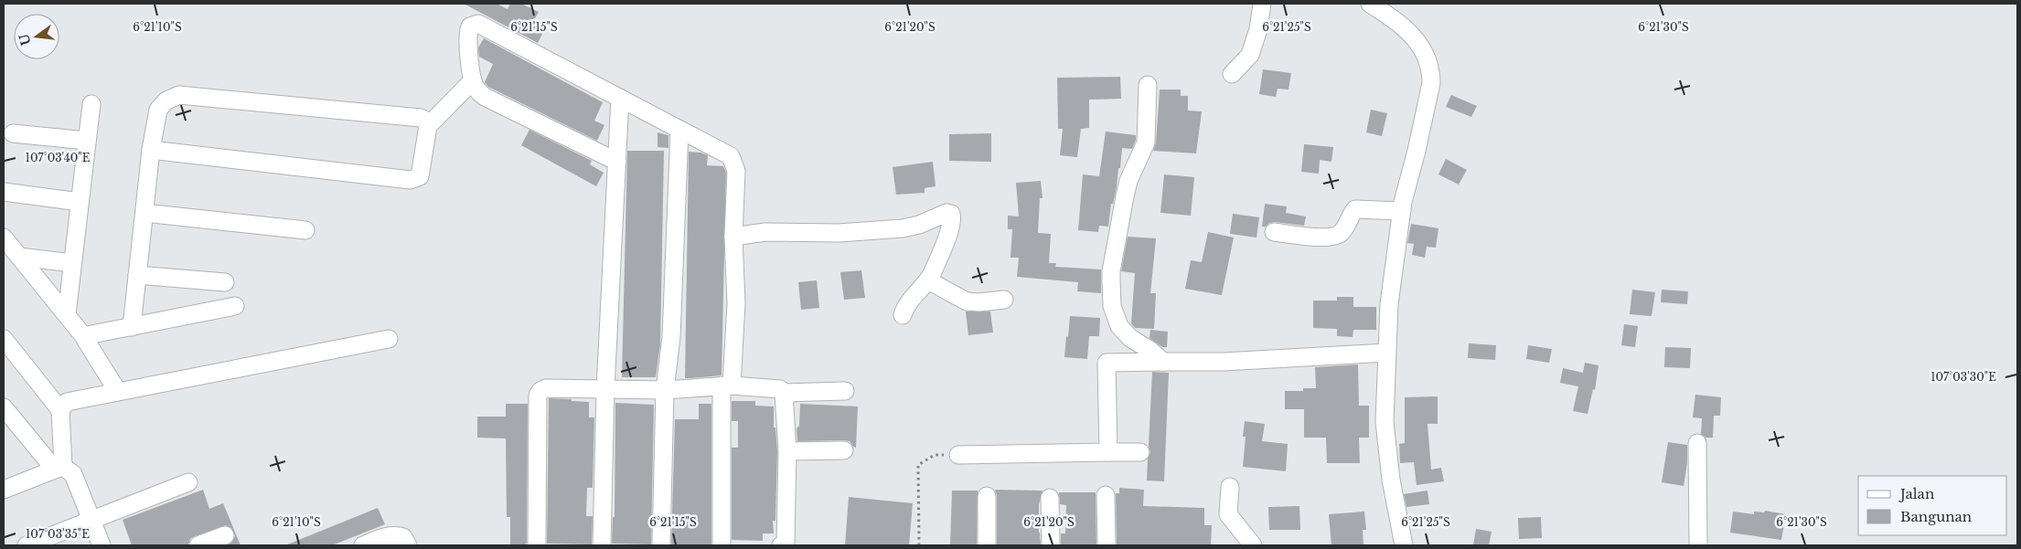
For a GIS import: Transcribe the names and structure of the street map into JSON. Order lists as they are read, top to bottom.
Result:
{
  "legend": ["Jalan", "Bangunan"],
  "north": "left",
  "coordinates": [
    "6°21'10\"S",
    "6°21'15\"S",
    "6°21'20\"S",
    "6°21'25\"S",
    "6°21'30\"S",
    "107°03'40\"E",
    "107°03'30\"E",
    "107°03'35\"E"
  ]
}
